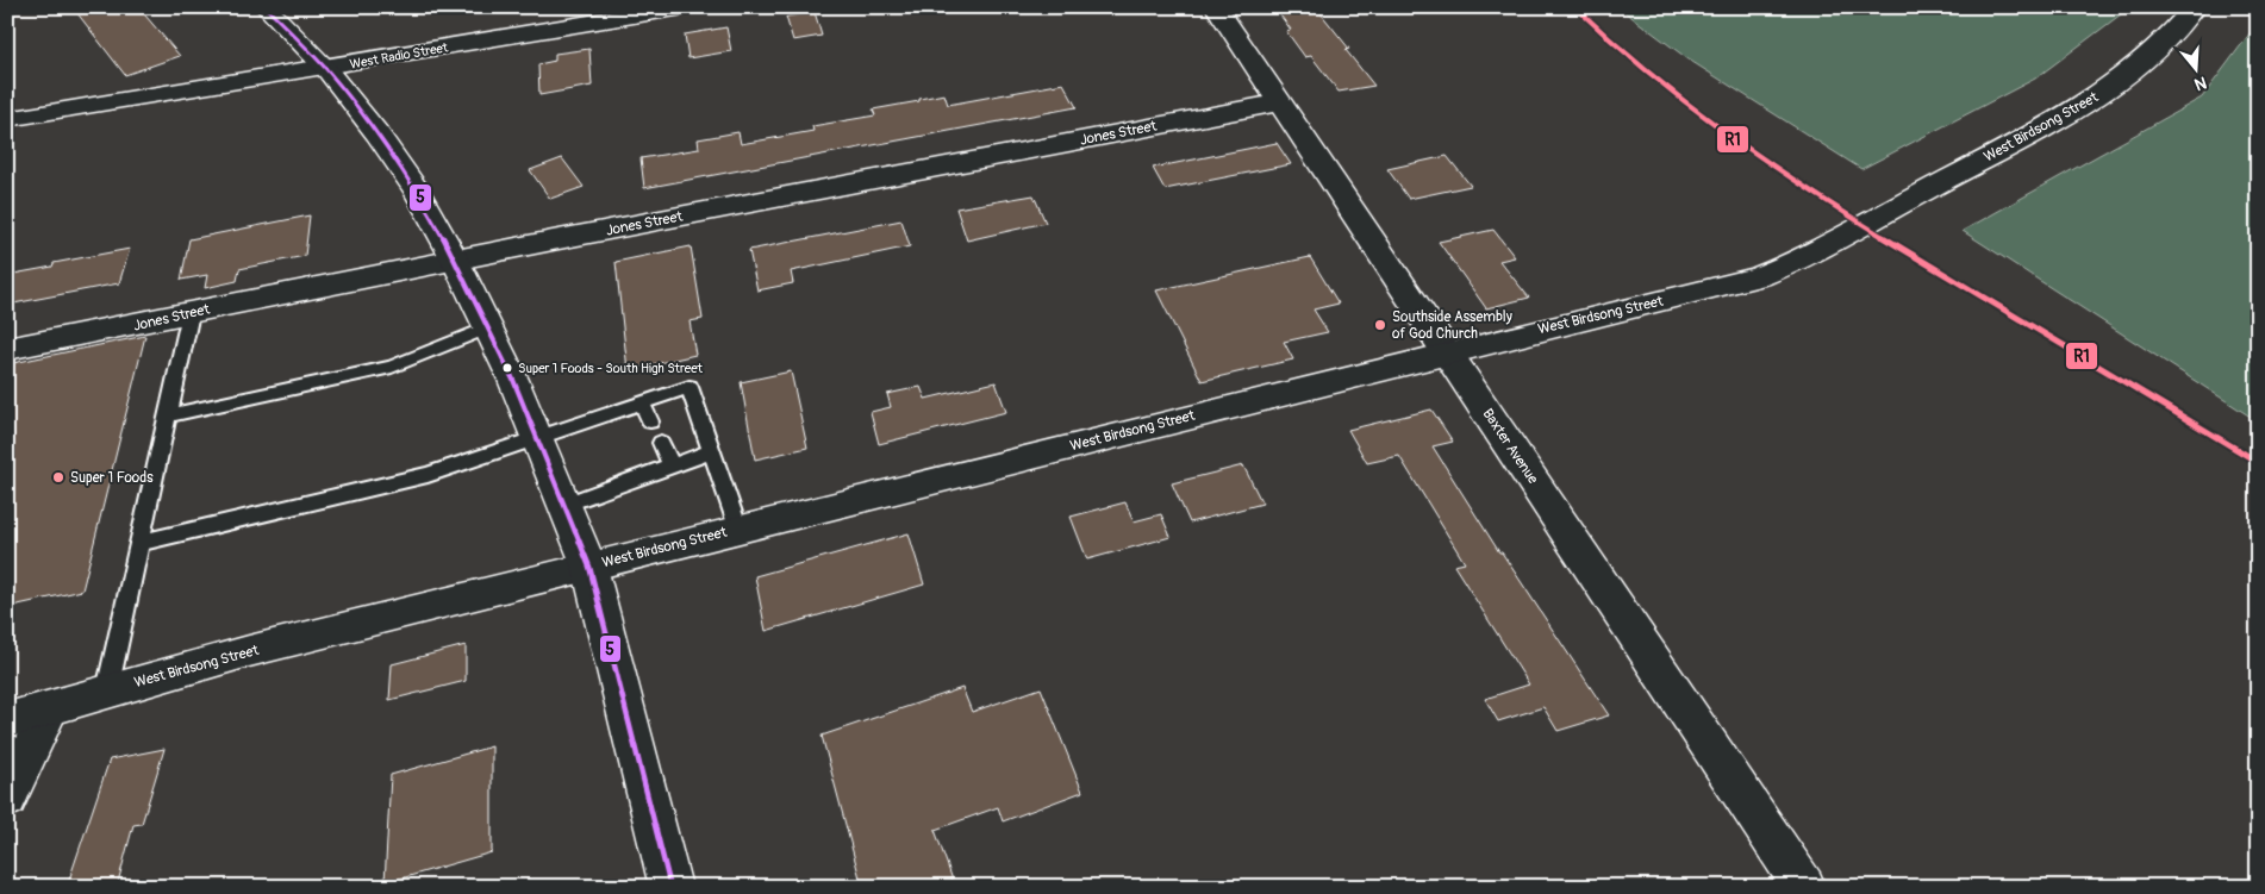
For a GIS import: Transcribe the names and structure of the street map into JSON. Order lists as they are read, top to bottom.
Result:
{
  "streets": {
    "street": [
      "West Radio Street",
      "West Birdsong Street",
      "Jones Street",
      "Baxter Avenue"
    ]
  },
  "crossings": [
    ["West Birdsong Street", "Baxter Avenue"],
    ["Jones Street", "Baxter Avenue"]
  ],
  "places": ["Southside Assembly of God Church", "Super 1 Foods - South High Street", "Super 1 Foods"],
  "lines": ["transit line R1", "transit line 5"],
  "north": "bottom"
}
